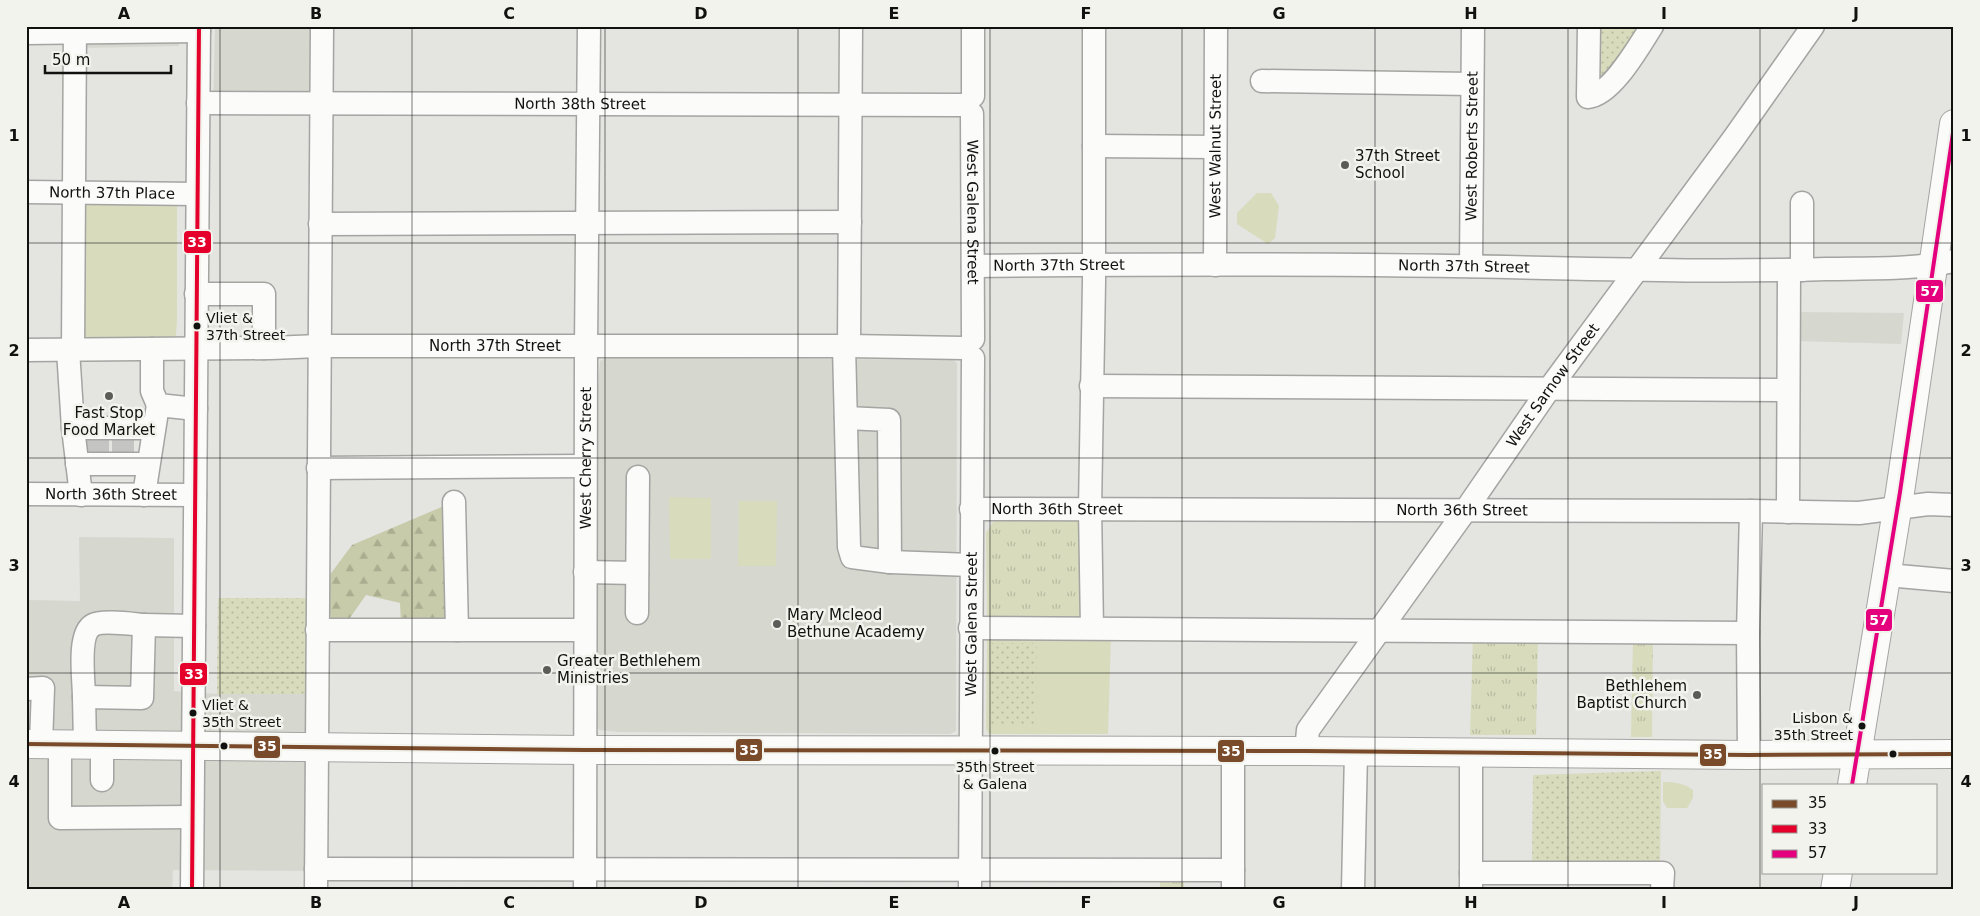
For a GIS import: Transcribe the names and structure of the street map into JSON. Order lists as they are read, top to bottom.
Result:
{
  "streets": {
    "street": [
      "North 38th Street",
      "West Walnut Street",
      "West Roberts Street",
      "North 37th Place",
      "West Galena Street",
      "North 37th Street",
      "West Sarnow Street",
      "West Cherry Street",
      "North 36th Street"
    ]
  },
  "crossings": [
    ["North 38th Street", "West Galena Street"],
    ["North 38th Street", "West Cherry Street"],
    ["West Walnut Street", "North 37th Street"],
    ["West Roberts Street", "North 37th Street"],
    ["West Galena Street", "North 37th Street"],
    ["West Galena Street", "North 36th Street"],
    ["North 37th Street", "West Sarnow Street"],
    ["North 37th Street", "West Cherry Street"],
    ["West Sarnow Street", "North 36th Street"]
  ],
  "places": [
    "37th Street School",
    "Vliet & 37th Street",
    "Fast Stop Food Market",
    "Mary Mcleod Bethune Academy",
    "Greater Bethlehem Ministries",
    "Bethlehem Baptist Church",
    "Vliet & 35th Street",
    "Lisbon & 35th Street",
    "35th Street & Galena"
  ],
  "lines": ["transit line 33", "transit line 57", "transit line 35"],
  "legend": ["35", "33", "57"],
  "scale_bar": "50 m",
  "grid": {
    "columns": [
      "A",
      "B",
      "C",
      "D",
      "E",
      "F",
      "G",
      "H",
      "I",
      "J"
    ],
    "rows": [
      "1",
      "2",
      "3",
      "4"
    ]
  }
}
